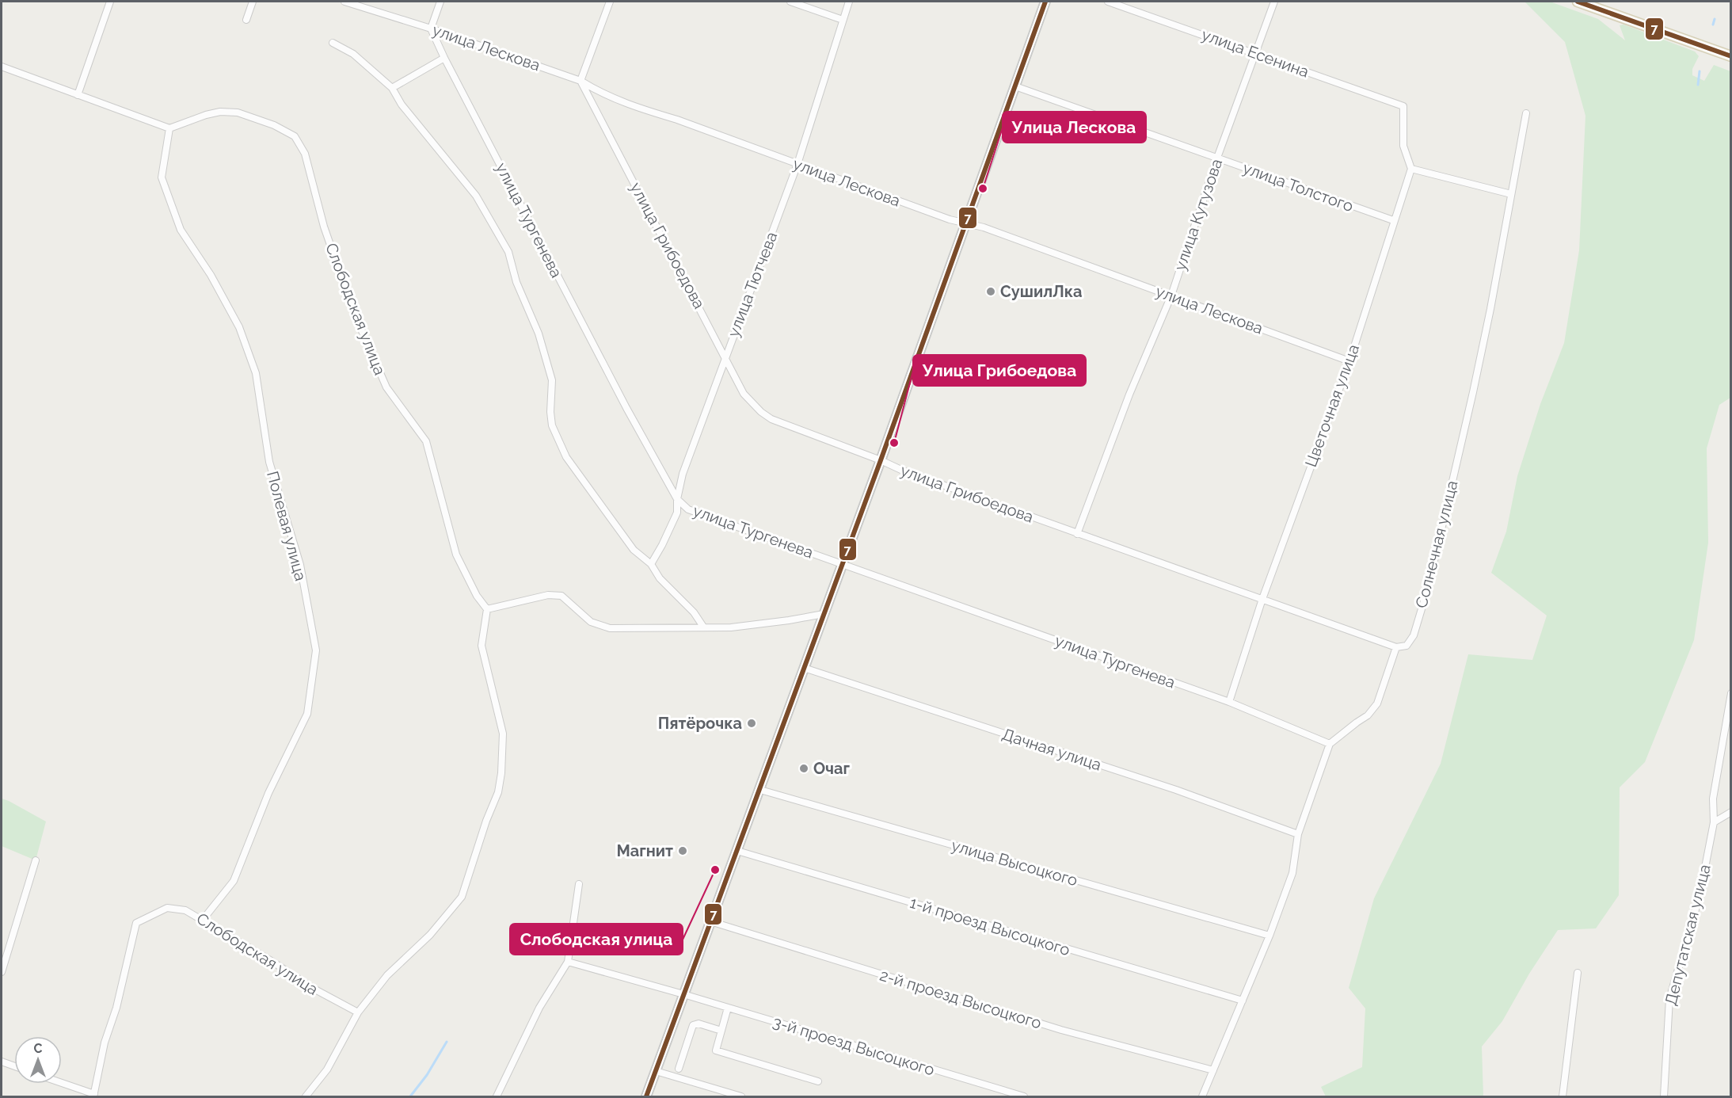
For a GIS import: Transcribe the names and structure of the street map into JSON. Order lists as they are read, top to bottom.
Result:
{
  "streets": {
    "street": [
      "улица Лескова",
      "улица Есенина",
      "улица Толстого",
      "улица Кутузова",
      "улица Тургенева",
      "улица Грибоедова",
      "улица Тютчева",
      "Слободская улица",
      "Цветочная улица",
      "Полевая улица",
      "Солнечная улица",
      "Дачная улица",
      "улица Высоцкого",
      "1-й проезд Высоцкого",
      "Депутатская улица",
      "2-й проезд Высоцкого",
      "3-й проезд Высоцкого"
    ]
  },
  "crossings": [
    ["улица Лескова", "улица Кутузова"],
    ["улица Лескова", "улица Тургенева"],
    ["улица Лескова", "улица Грибоедова"],
    ["улица Лескова", "улица Тютчева"],
    ["улица Лескова", "Цветочная улица"],
    ["улица Есенина", "улица Кутузова"],
    ["улица Есенина", "Цветочная улица"],
    ["улица Толстого", "улица Кутузова"],
    ["улица Толстого", "Цветочная улица"],
    ["улица Кутузова", "улица Грибоедова"],
    ["улица Тургенева", "улица Тютчева"],
    ["улица Тургенева", "Цветочная улица"],
    ["улица Грибоедова", "улица Тютчева"],
    ["улица Грибоедова", "Цветочная улица"],
    ["улица Грибоедова", "Солнечная улица"],
    ["Слободская улица", "Полевая улица"]
  ],
  "places": [
    "Улица Лескова",
    "СушилЛка",
    "Улица Грибоедова",
    "Пятёрочка",
    "Очаг",
    "Магнит",
    "Слободская улица"
  ],
  "lines": ["transit line 7"],
  "north": "top"
}
